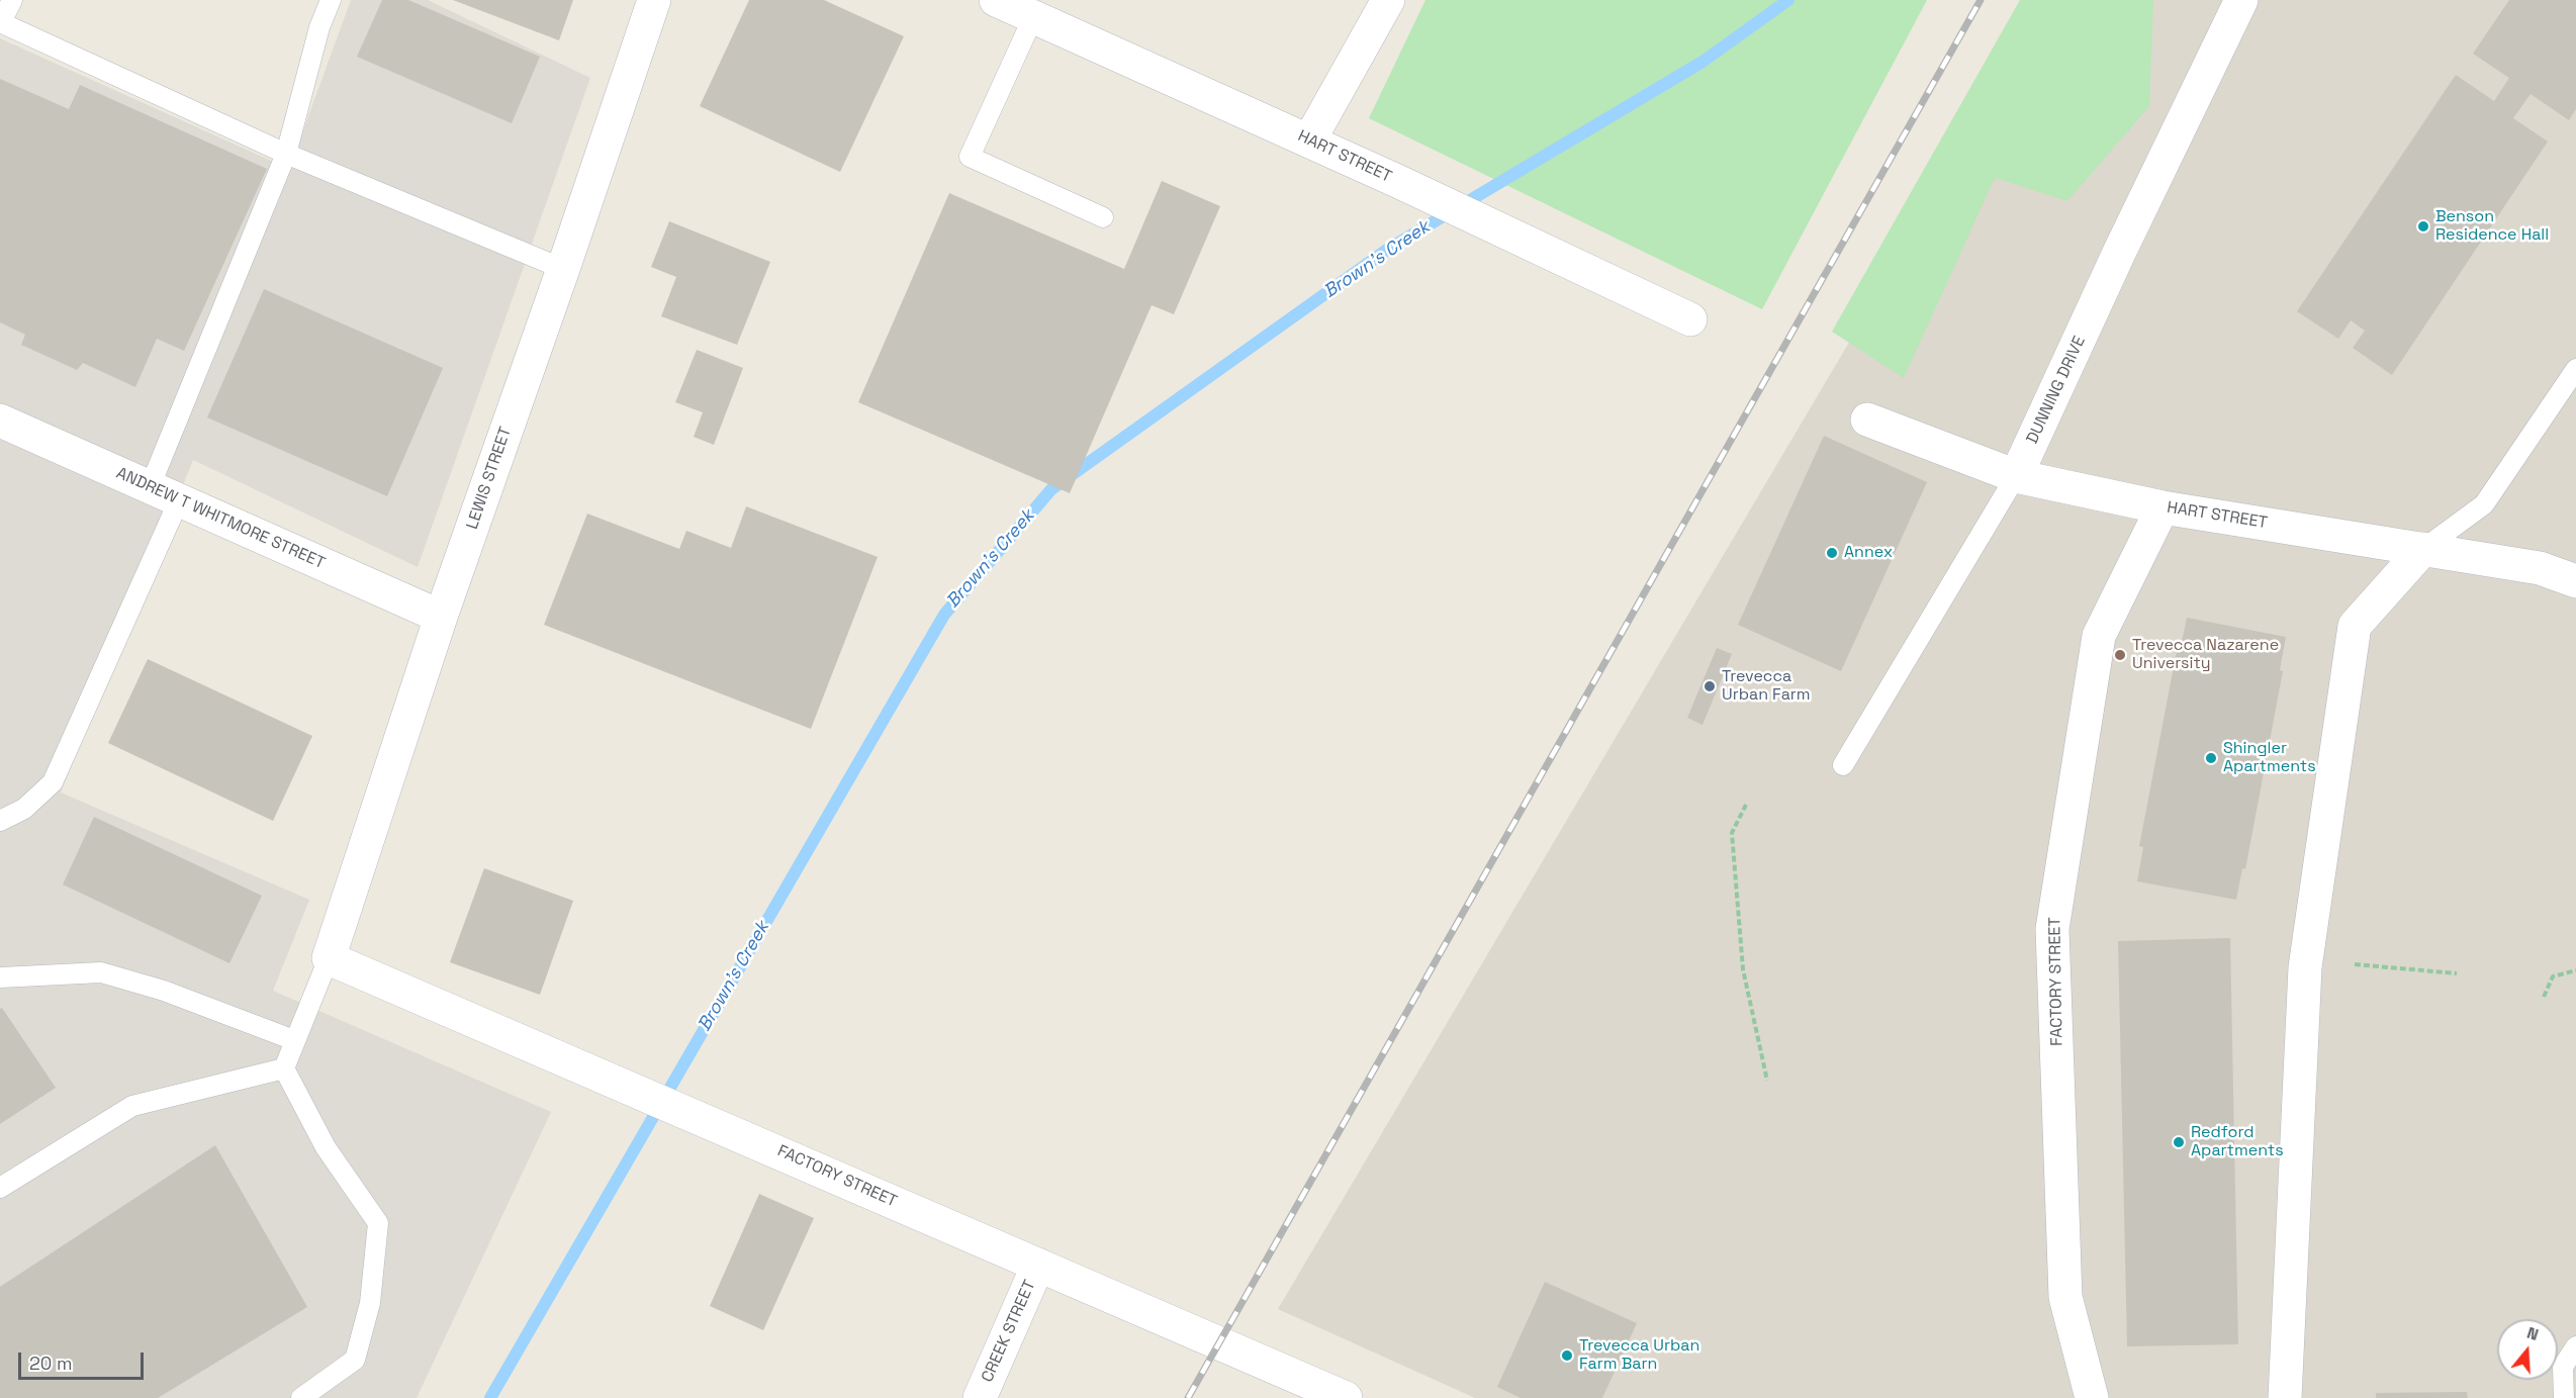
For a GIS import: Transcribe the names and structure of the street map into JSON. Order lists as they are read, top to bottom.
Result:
{
  "streets": {
    "street": [
      "HART STREET",
      "DUNNING DRIVE",
      "LEWIS STREET",
      "ANDREW T WHITMORE STREET",
      "FACTORY STREET",
      "CREEK STREET"
    ]
  },
  "crossings": [
    ["HART STREET", "DUNNING DRIVE"],
    ["HART STREET", "FACTORY STREET"],
    ["LEWIS STREET", "ANDREW T WHITMORE STREET"],
    ["LEWIS STREET", "FACTORY STREET"],
    ["FACTORY STREET", "CREEK STREET"]
  ],
  "water": ["Brown's Creek"],
  "places": [
    "Benson Residence Hall",
    "Annex",
    "Trevecca Nazarene University",
    "Trevecca Urban Farm",
    "Shingler Apartments",
    "Redford Apartments",
    "Trevecca Urban Farm Barn"
  ],
  "scale_bar": "20 m",
  "north": "top"
}
